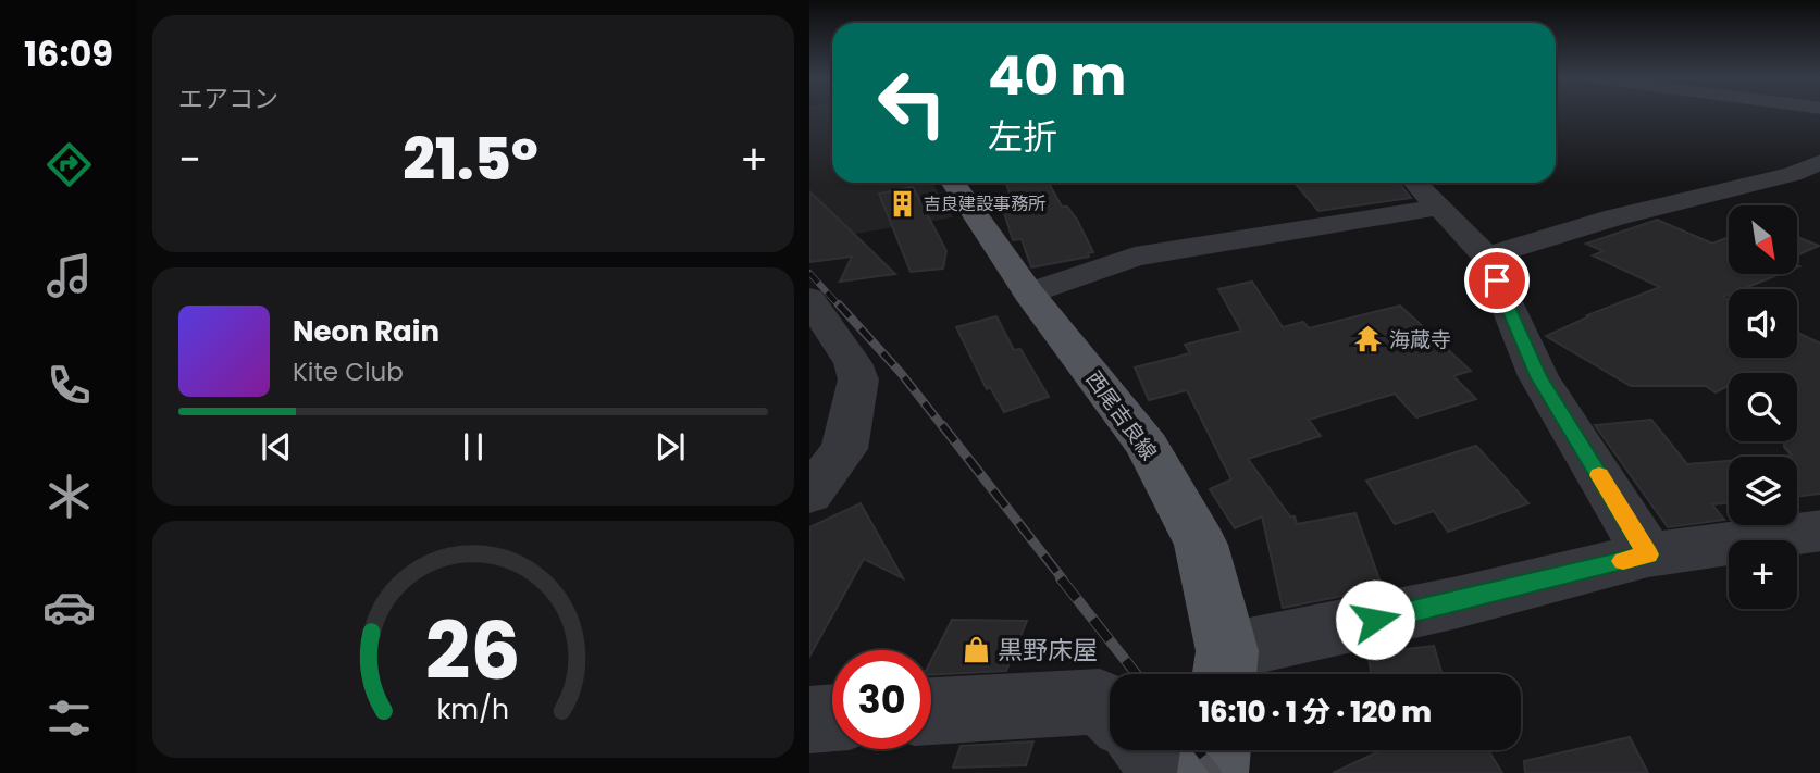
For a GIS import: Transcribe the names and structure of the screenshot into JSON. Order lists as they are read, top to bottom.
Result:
{
  "streets": {
    "main road": ["西尾吉良線"]
  },
  "places": {
    "building": ["吉良建設事務所"],
    "temple": ["海蔵寺"],
    "shop": ["黒野床屋"]
  },
  "north": "bottom right",
  "page": {
    "tabs": "16:09",
    "tile": "エアコン",
    "turn": ["40 m", "左折"],
    "heat": ["−", "21.5°", "+"],
    "map_buttons": "+",
    "song": ["Neon Rain", "Kite Club"],
    "limit": "30",
    "trip": "16:10 · 1 分 · 120 m",
    "gauge": ["26", "km/h"]
  }
}
